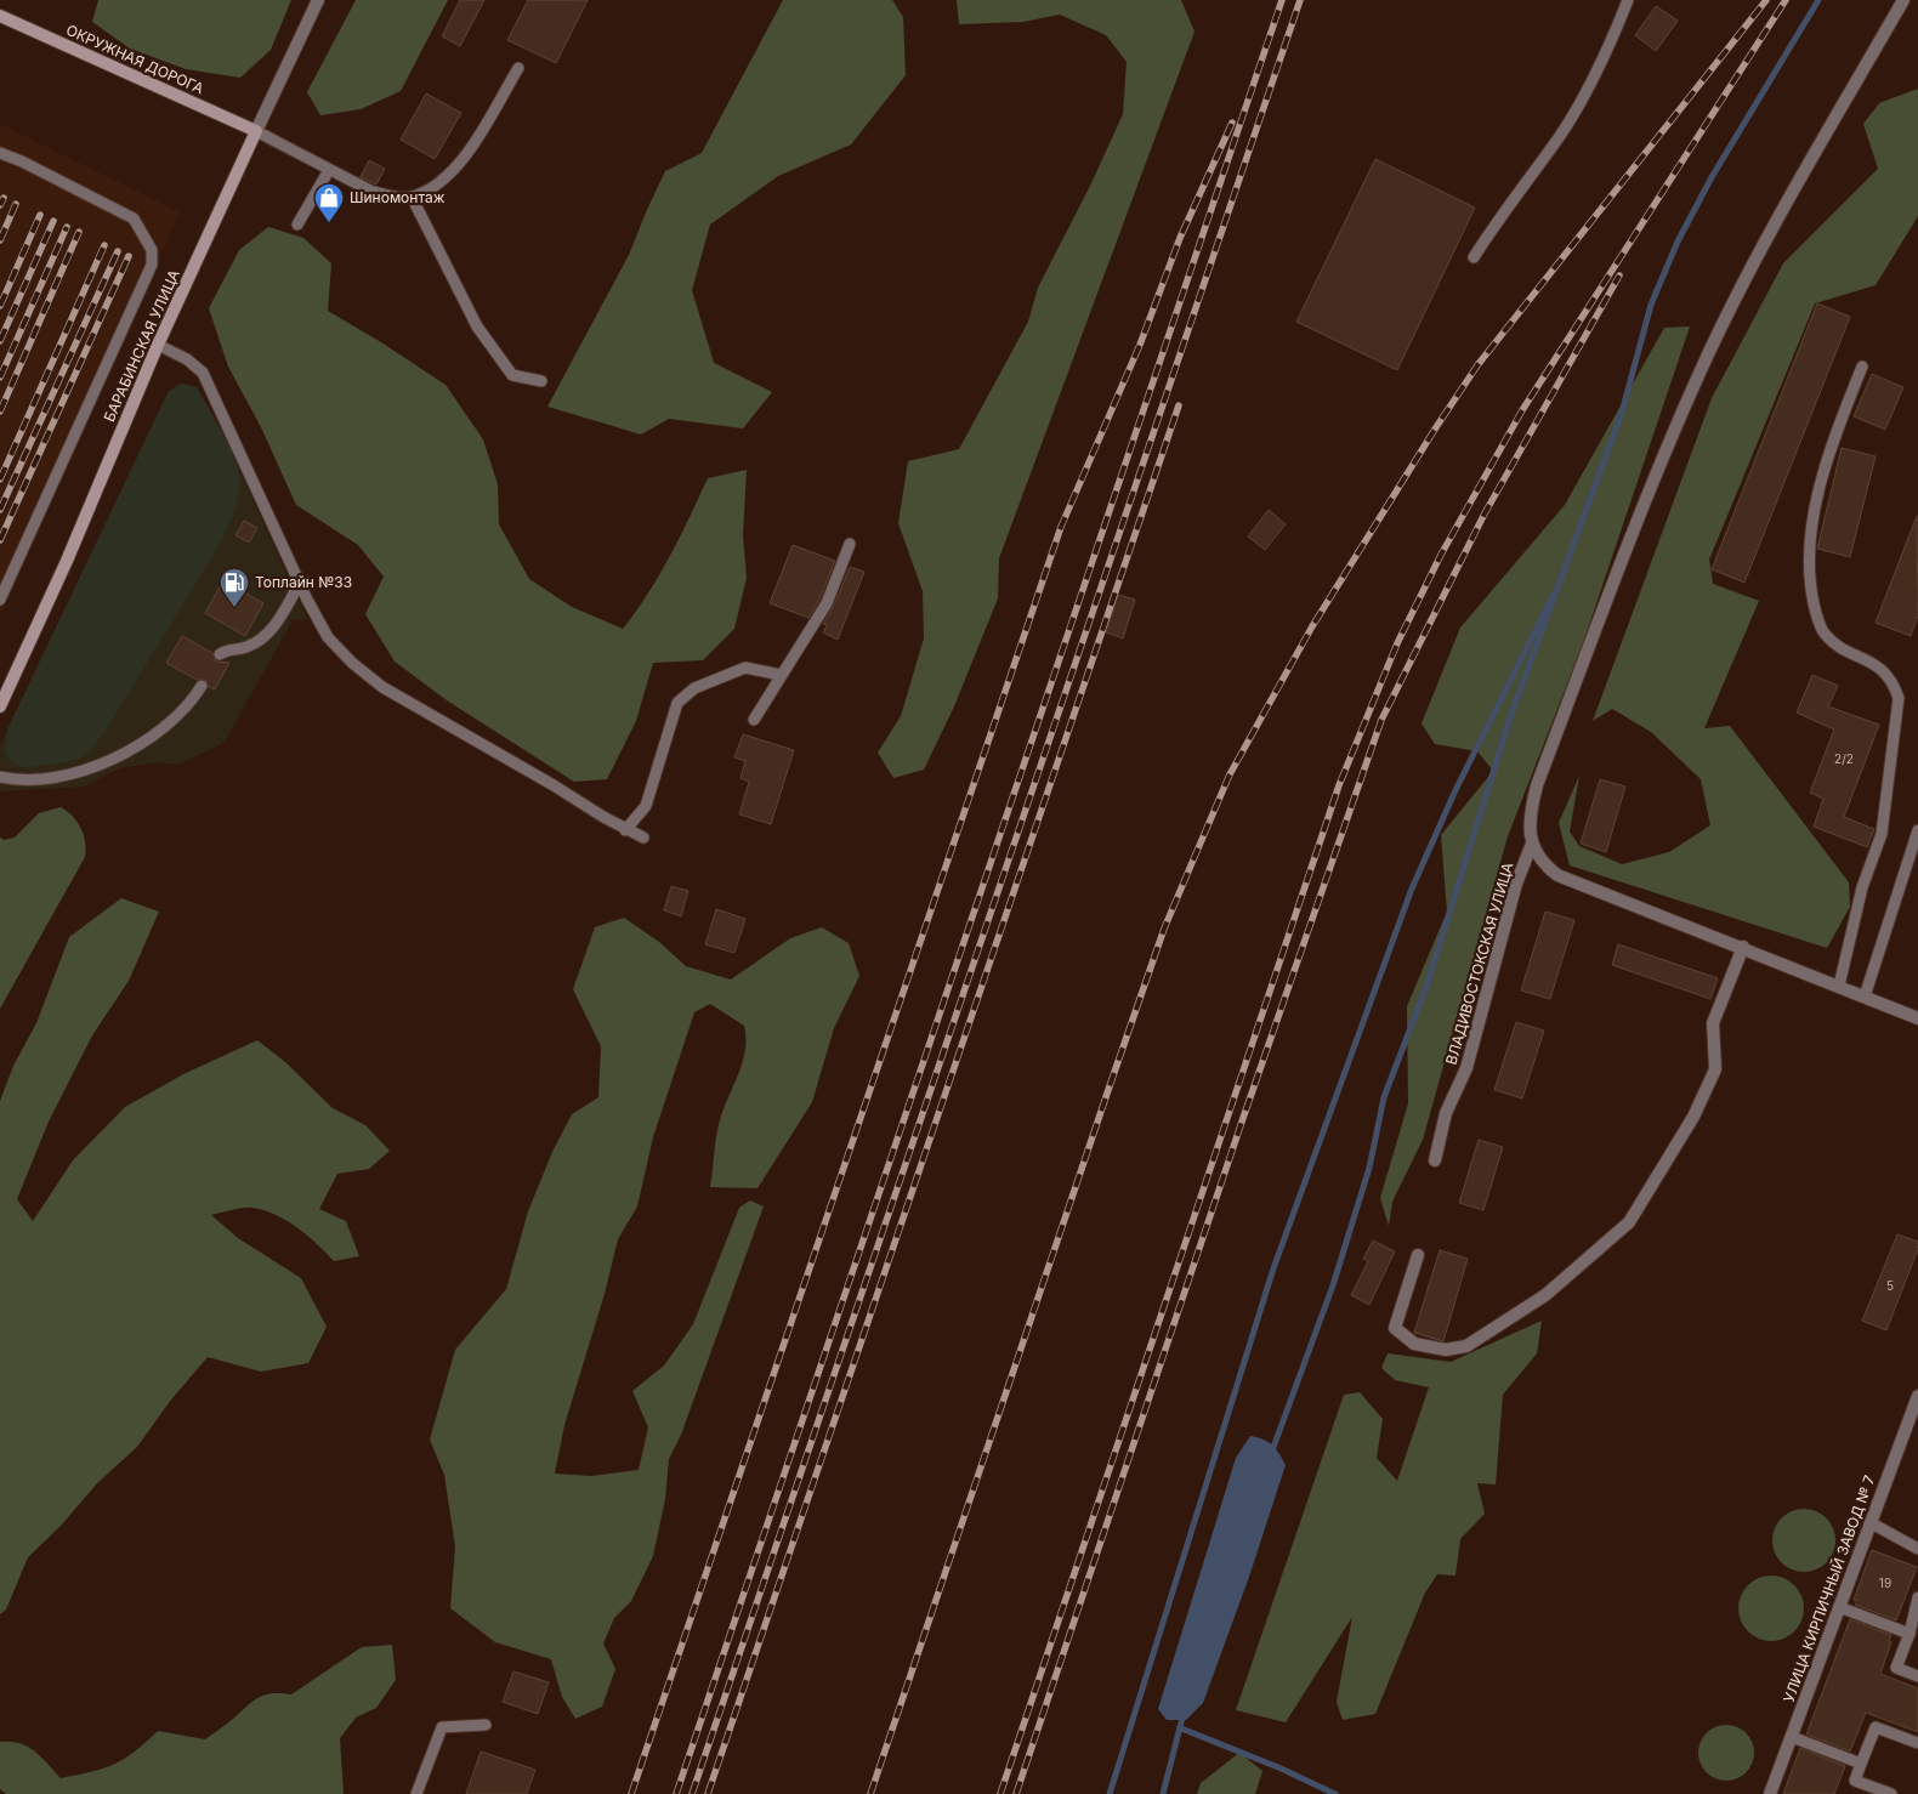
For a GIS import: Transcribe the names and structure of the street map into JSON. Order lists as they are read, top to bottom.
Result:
{
  "streets": {
    "main road": ["ОКРУЖНАЯ ДОРОГА", "БАРАБИНСКАЯ УЛИЦА"],
    "street": ["ВЛАДИВОСТОКСКАЯ УЛИЦА", "УЛИЦА КИРПИЧНЫЙ ЗАВОД № 7"]
  },
  "crossings": [
    ["ОКРУЖНАЯ ДОРОГА", "БАРАБИНСКАЯ УЛИЦА"]
  ],
  "places": {
    "shop": ["Шиномонтаж"],
    "fuel station": ["Топлайн №33"]
  },
  "house_numbers": ["2/2", "5", "19"]
}
